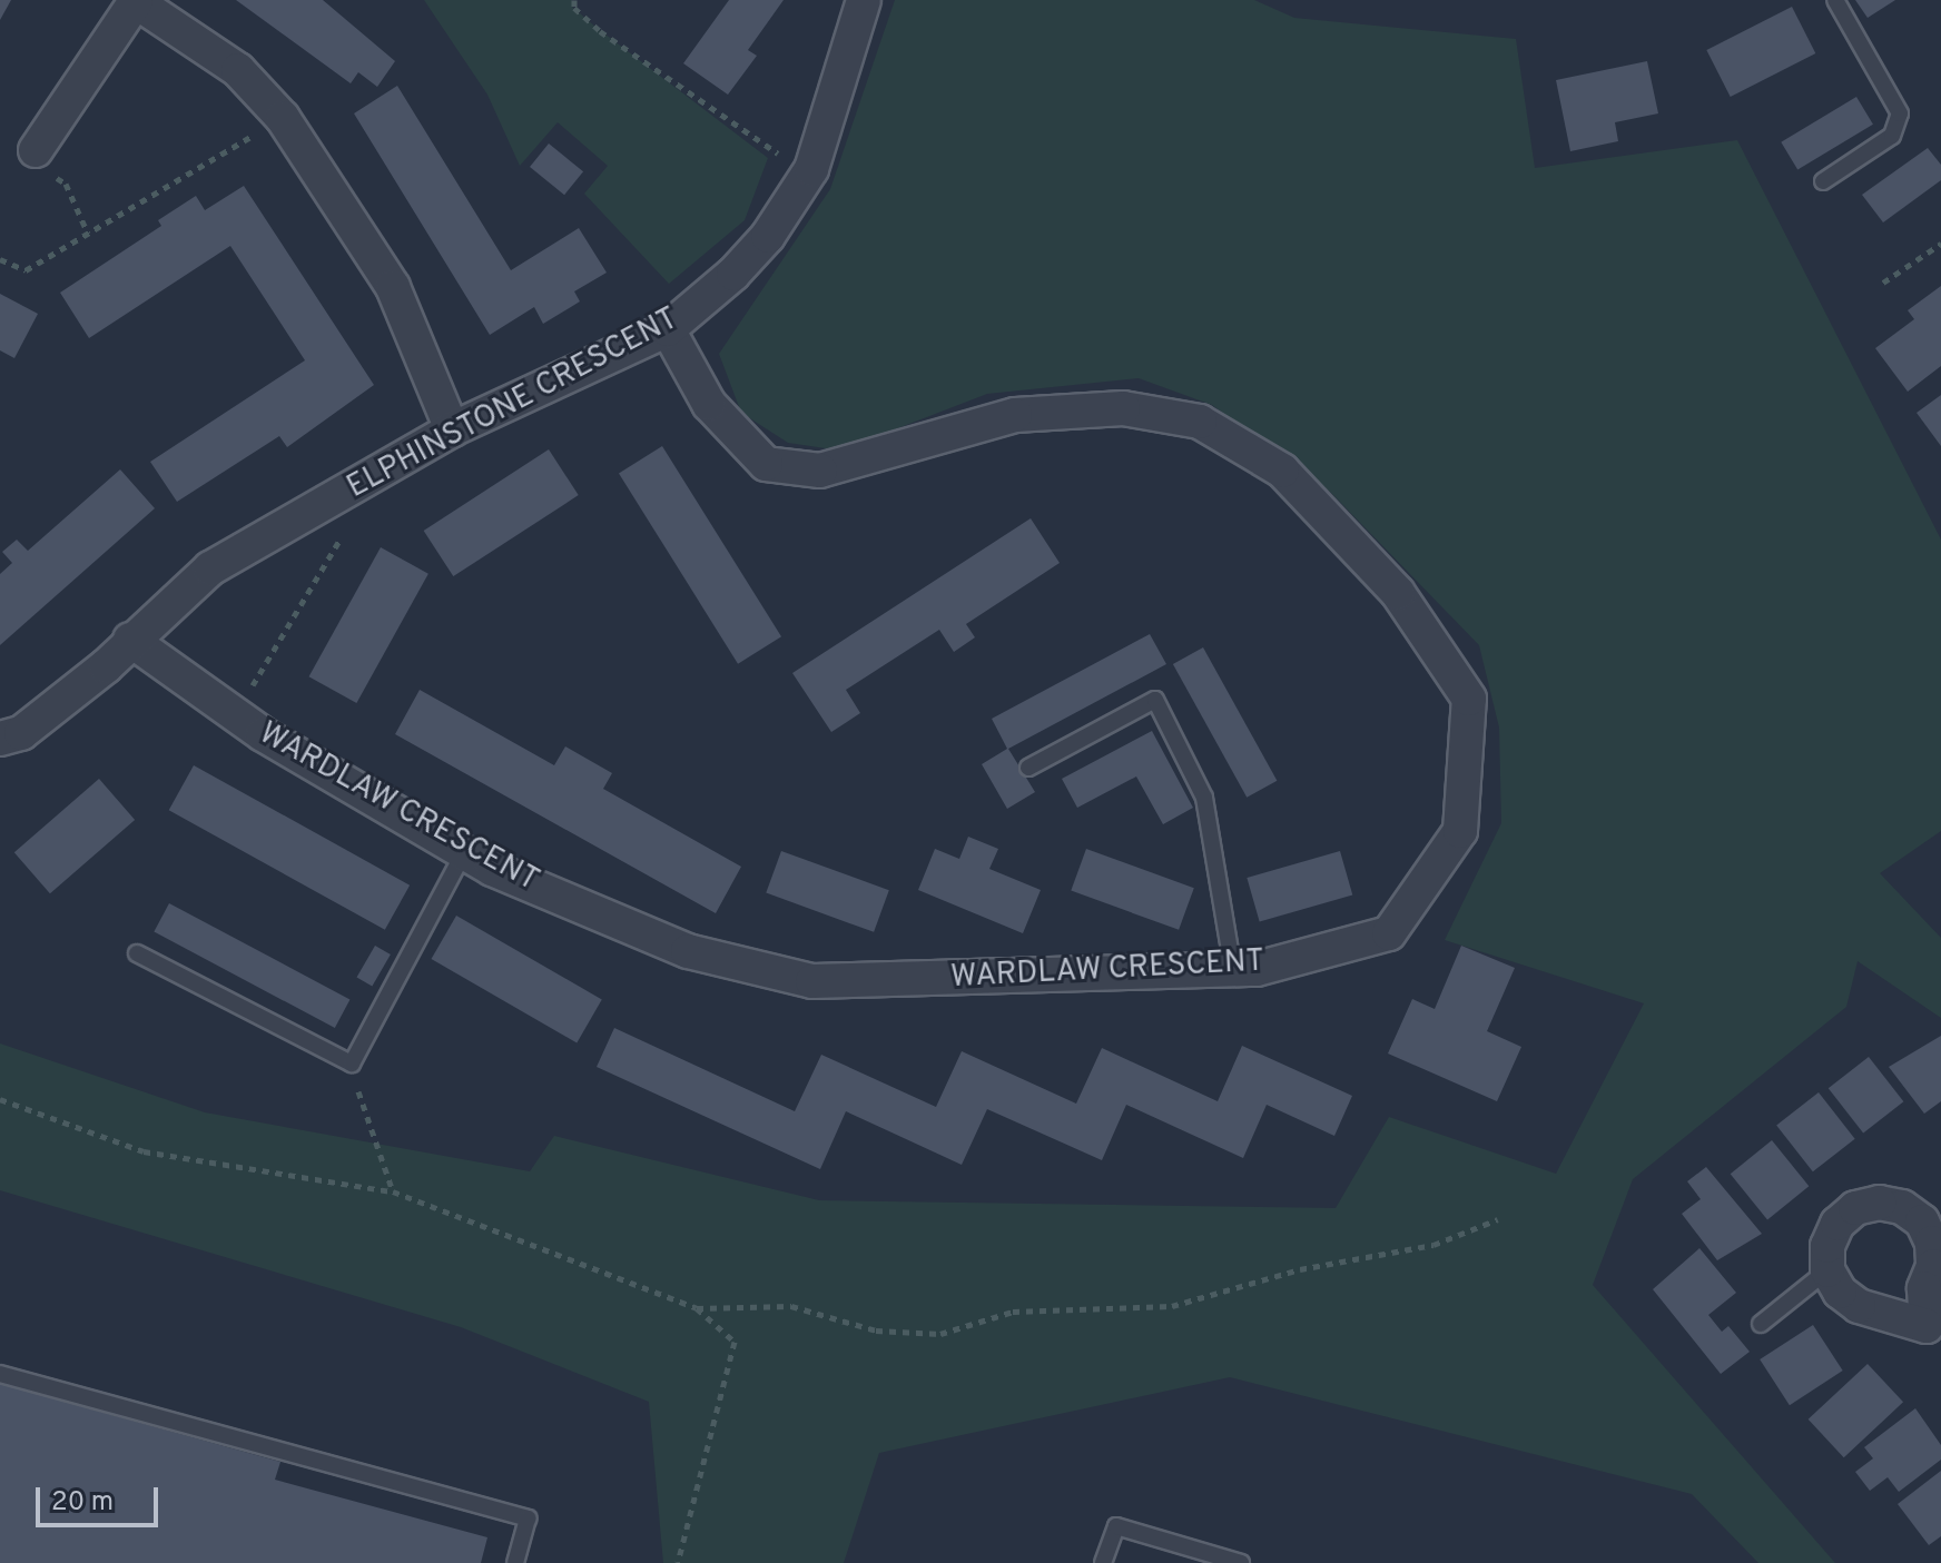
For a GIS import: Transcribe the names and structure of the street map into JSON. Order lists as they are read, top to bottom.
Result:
{
  "streets": {
    "street": ["ELPHINSTONE CRESCENT", "WARDLAW CRESCENT"]
  },
  "crossings": [
    ["ELPHINSTONE CRESCENT", "WARDLAW CRESCENT"]
  ],
  "scale_bar": "20 m"
}
